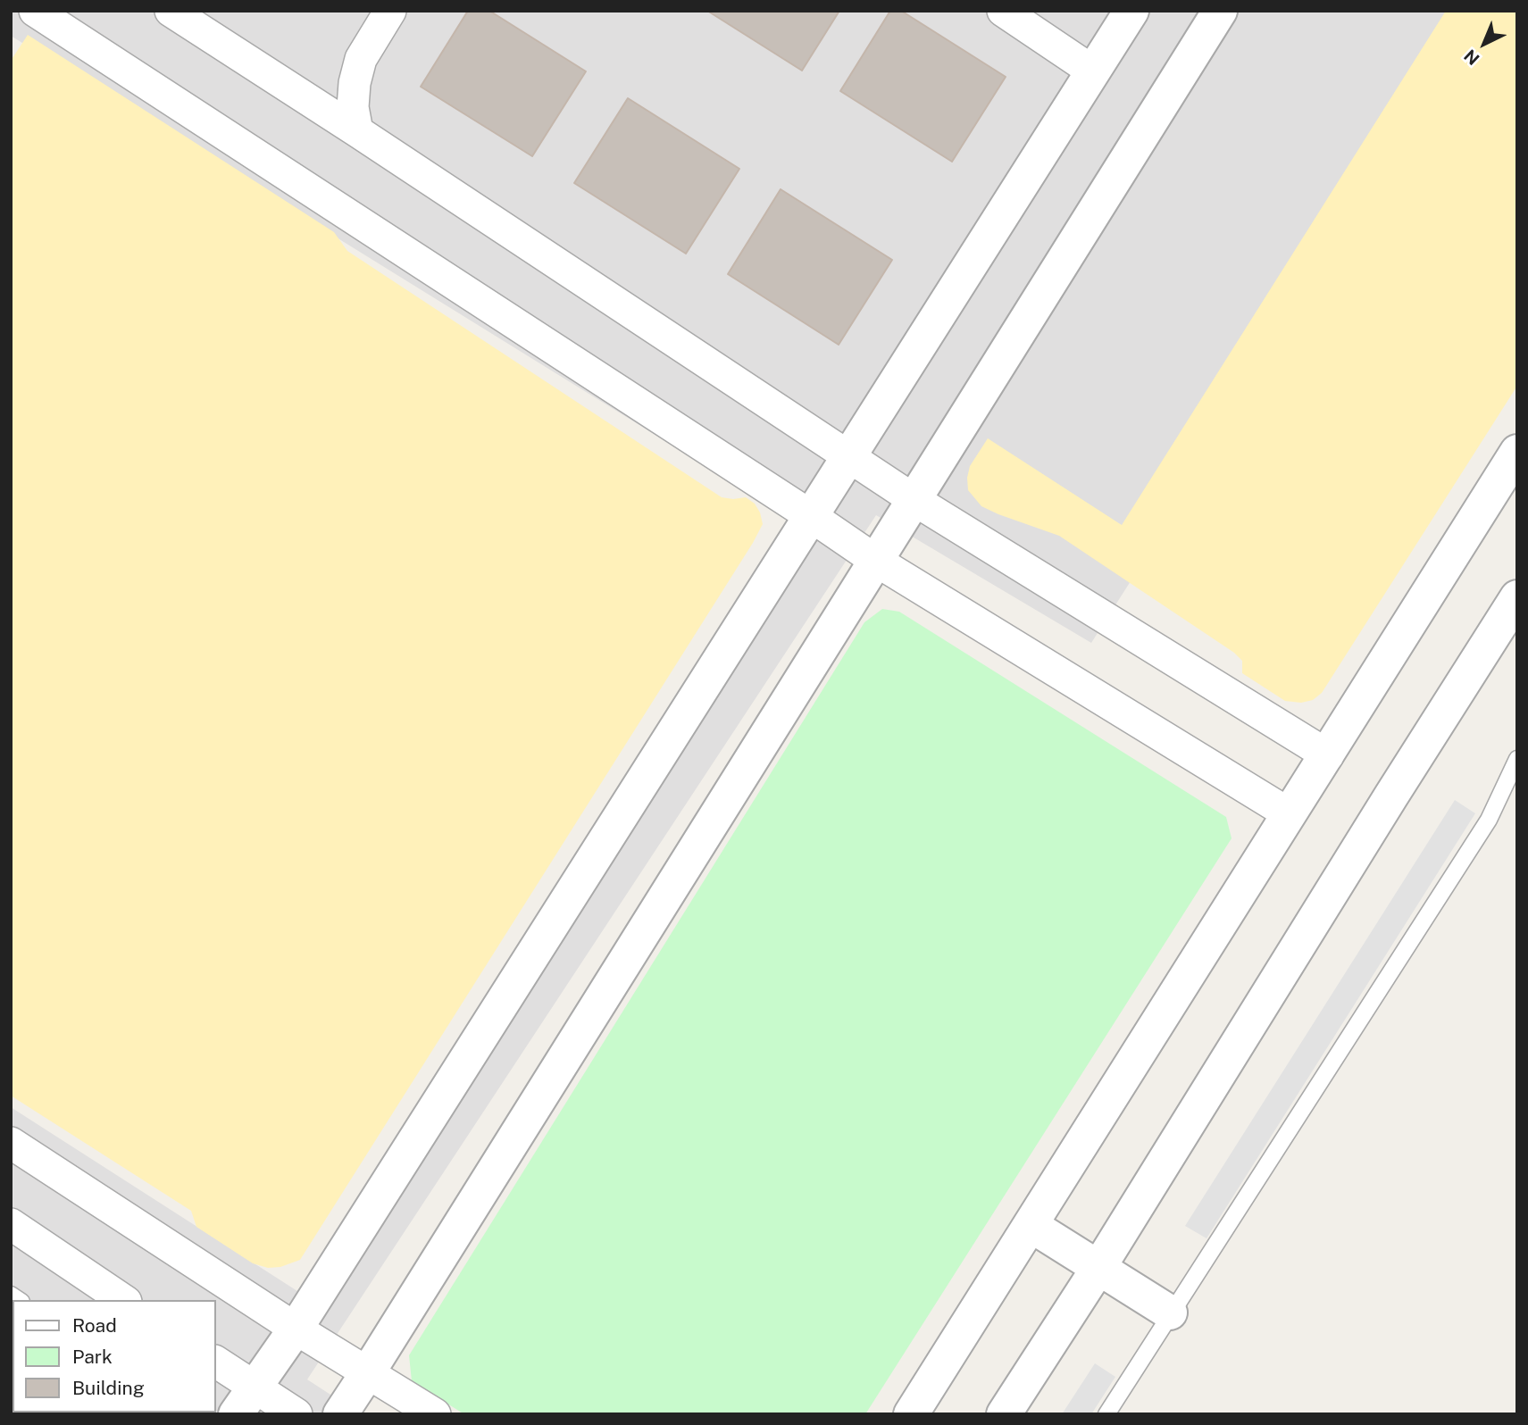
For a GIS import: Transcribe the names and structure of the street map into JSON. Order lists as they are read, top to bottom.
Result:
{
  "legend": ["Road", "Park", "Building"],
  "north": "bottom left"
}
